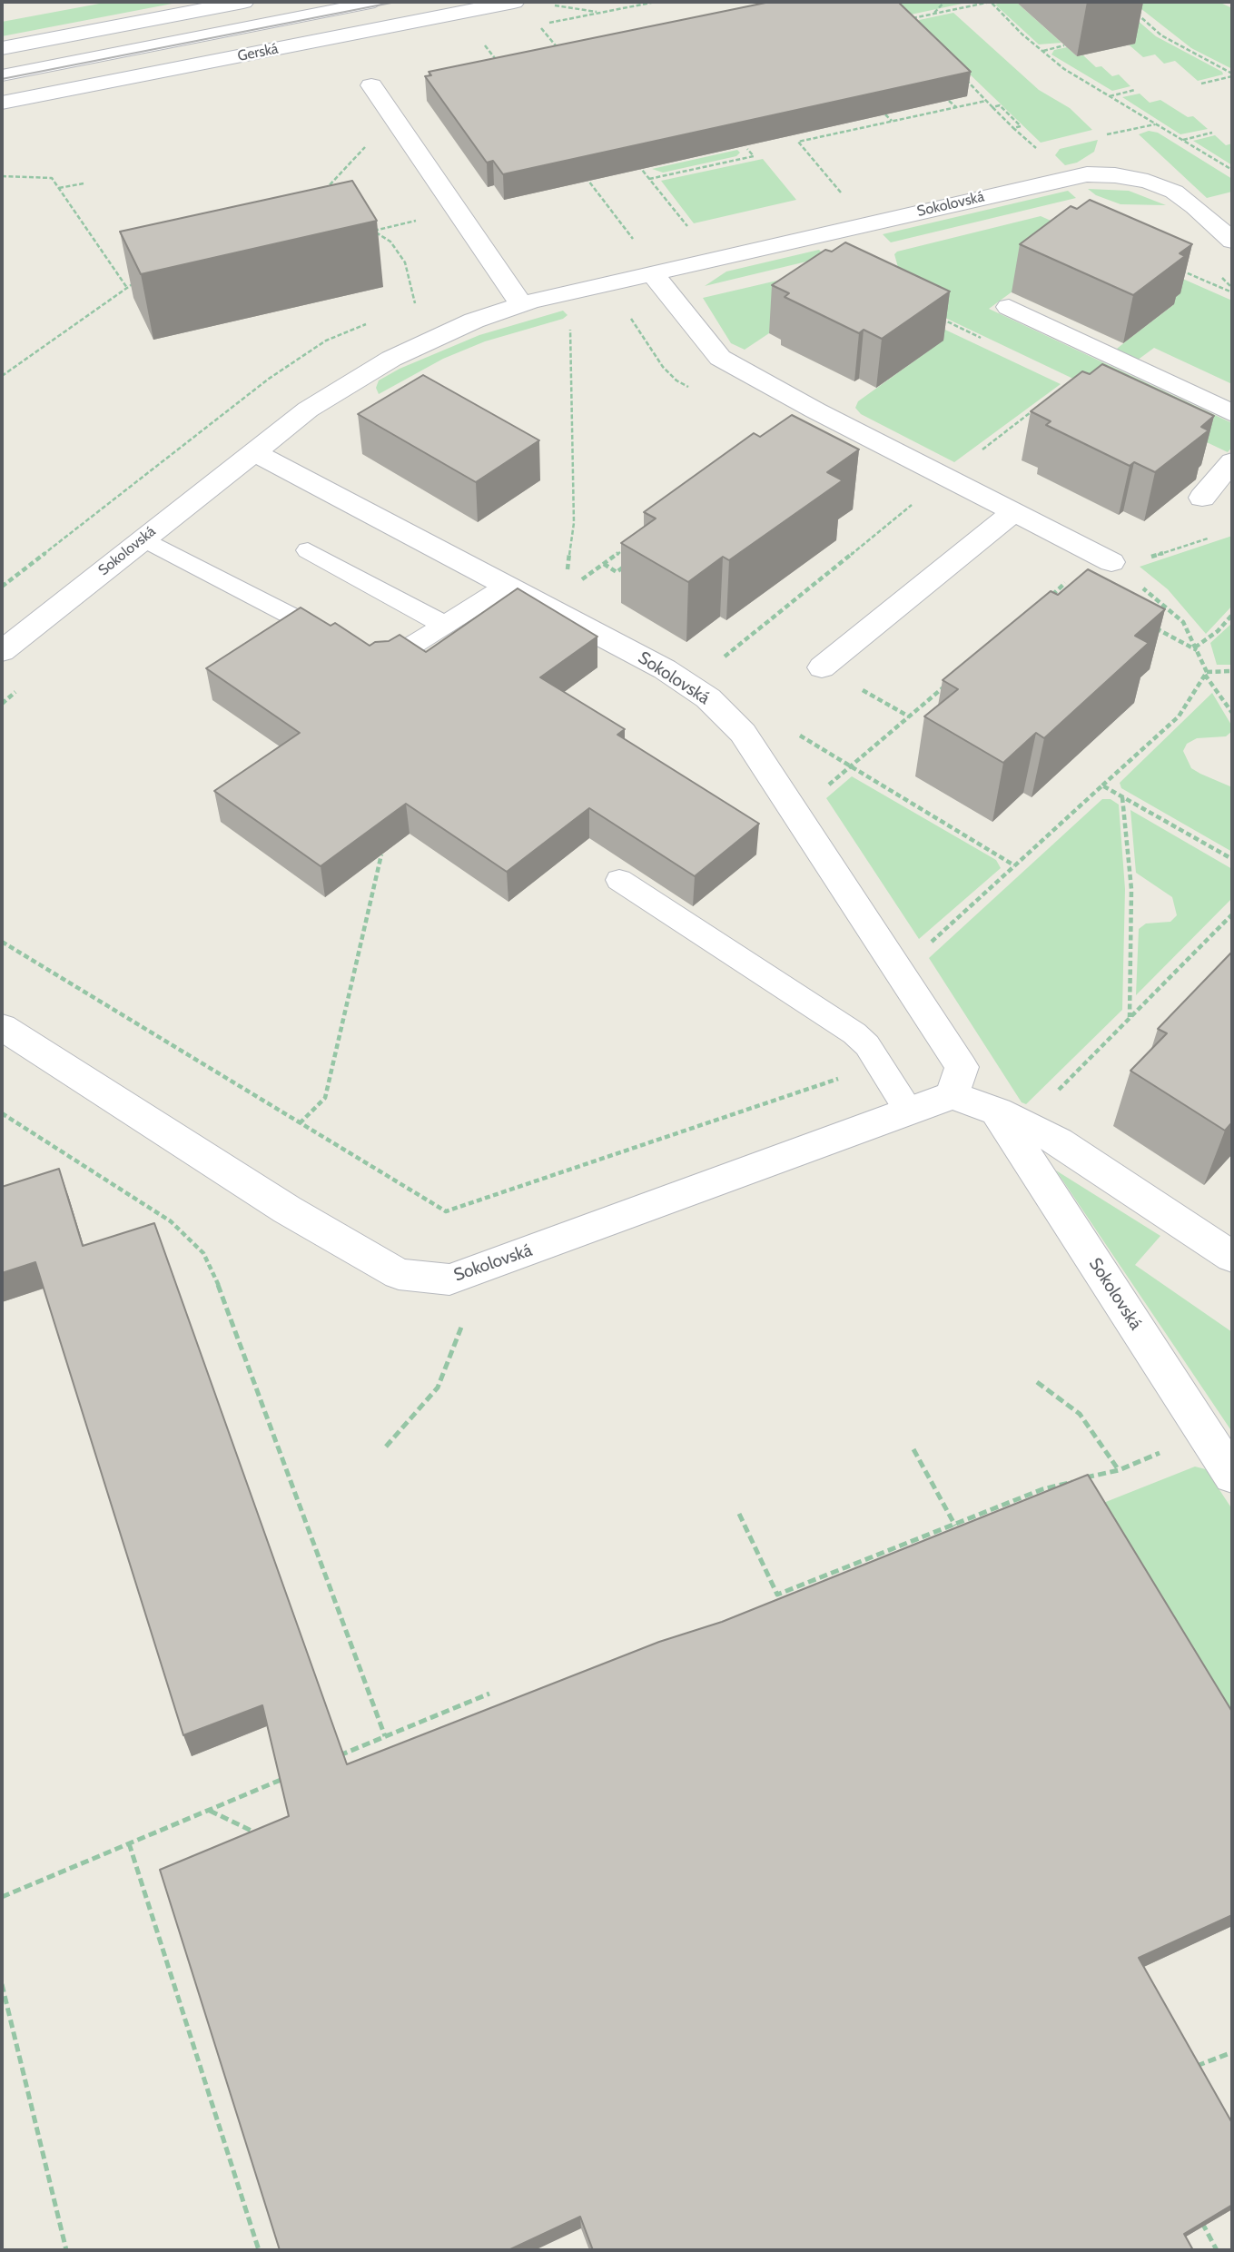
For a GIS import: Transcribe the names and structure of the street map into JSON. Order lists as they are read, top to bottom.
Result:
{
  "streets": {
    "street": ["Gerská", "Sokolovská"]
  }
}
